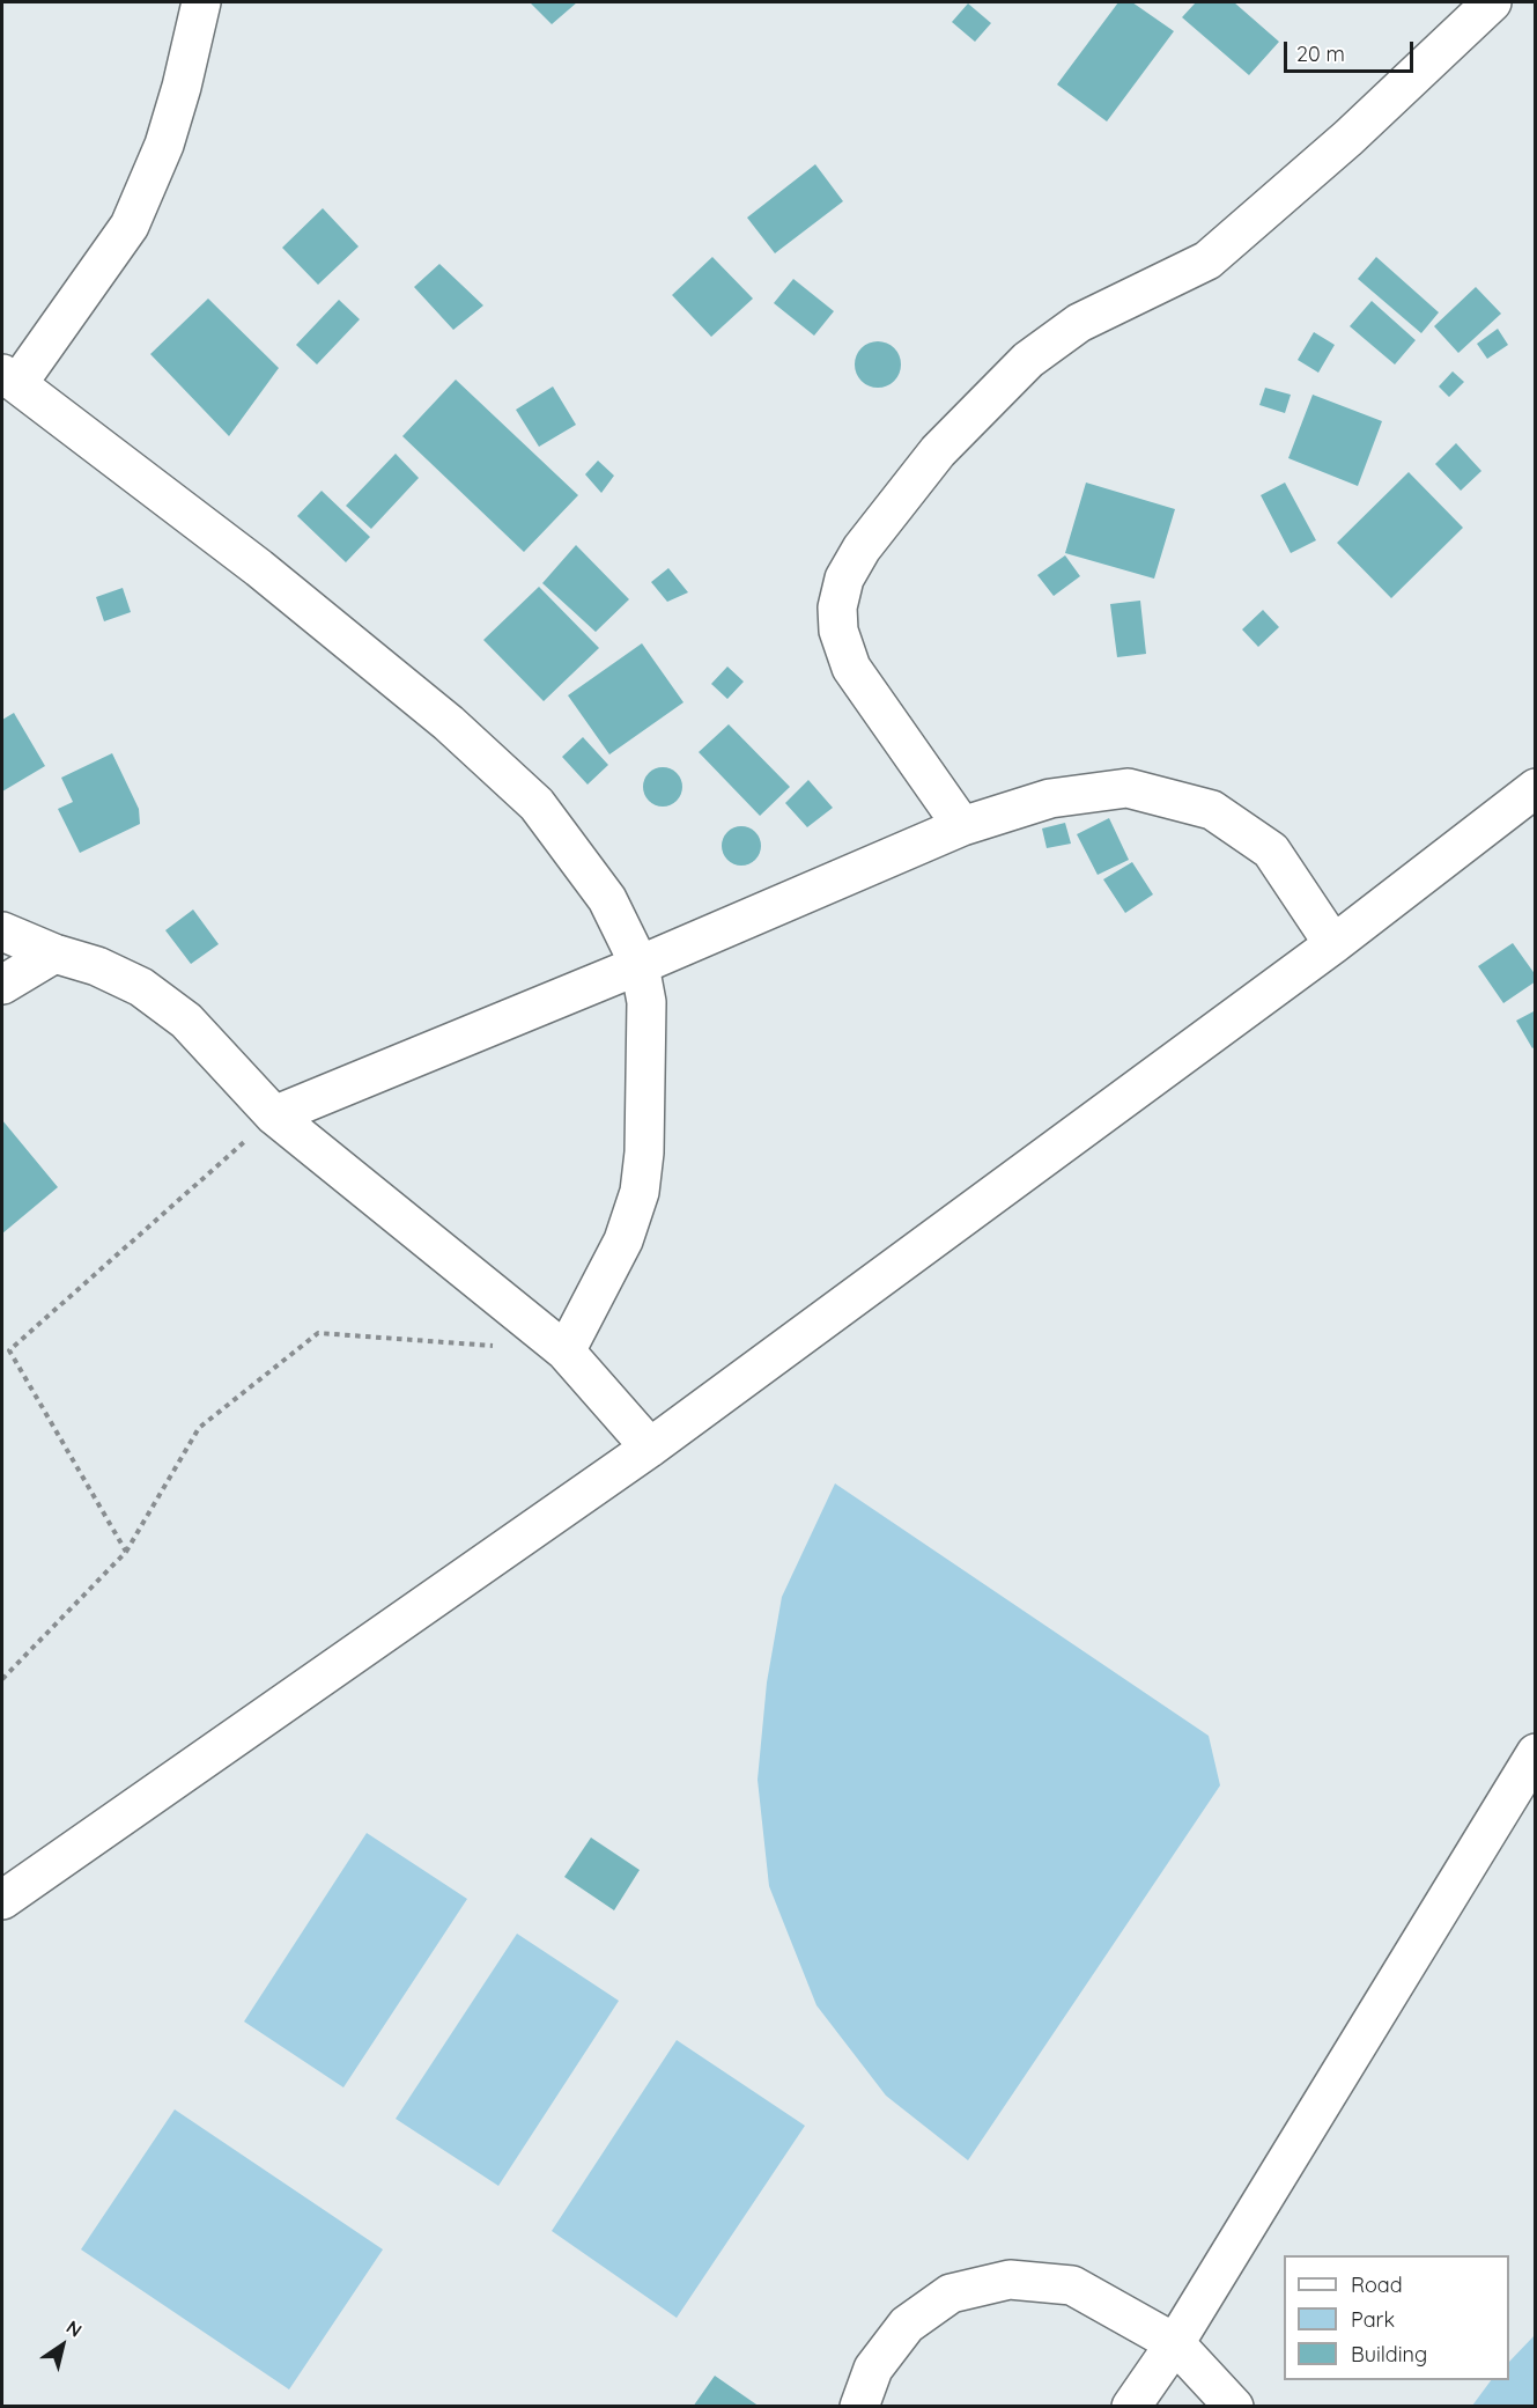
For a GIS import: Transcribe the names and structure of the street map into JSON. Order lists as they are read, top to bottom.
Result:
{
  "legend": ["Road", "Park", "Building"],
  "scale_bar": "20 m",
  "north": "top right"
}
